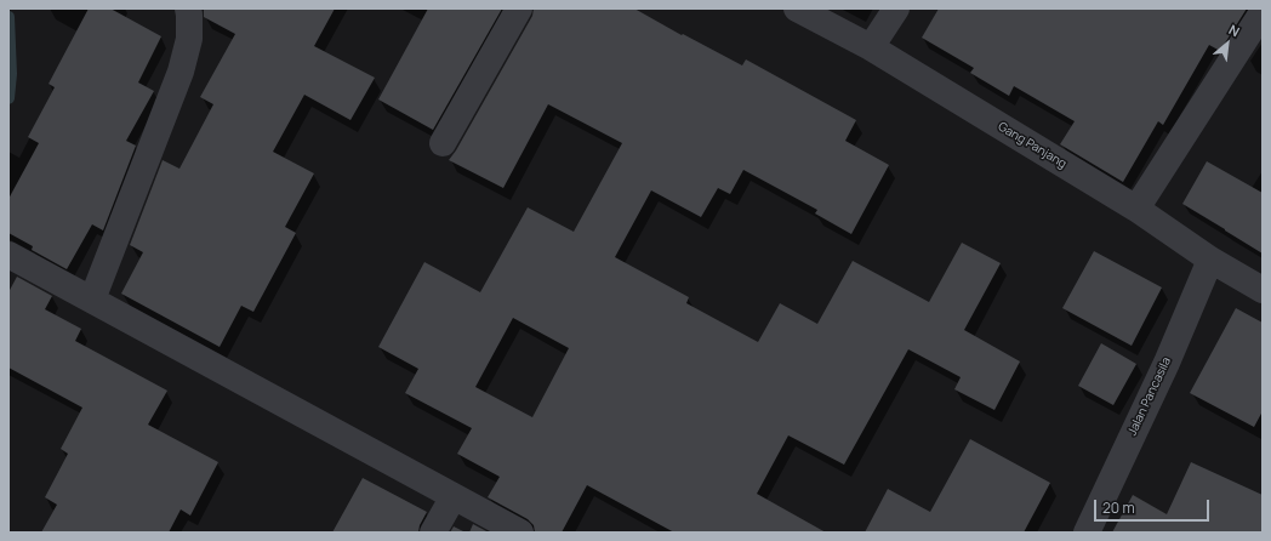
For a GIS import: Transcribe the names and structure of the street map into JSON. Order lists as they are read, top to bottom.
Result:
{
  "streets": {
    "street": ["Gang Panjang", "Jalan Pancasila"]
  },
  "crossings": [
    ["Gang Panjang", "Jalan Pancasila"]
  ],
  "scale_bar": "20 m",
  "north": "top right"
}
